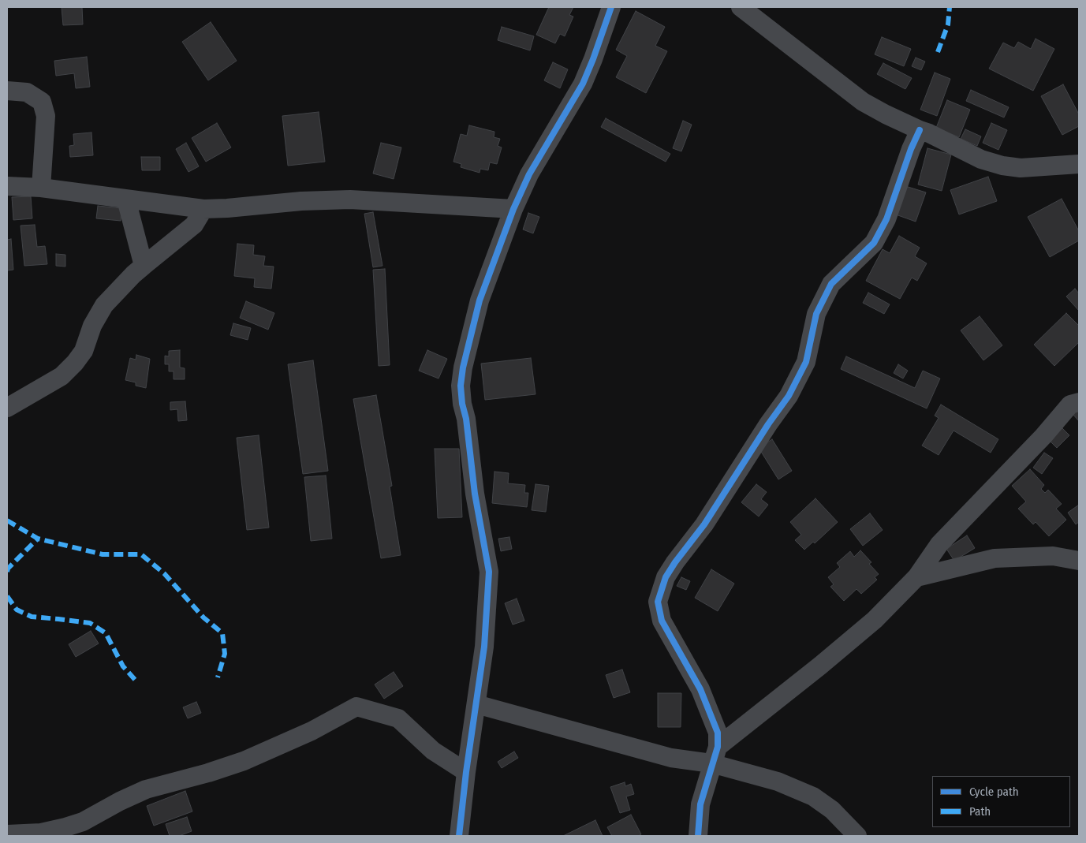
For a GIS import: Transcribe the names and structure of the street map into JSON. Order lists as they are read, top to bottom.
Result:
{
  "legend": ["Cycle path", "Path"]
}
